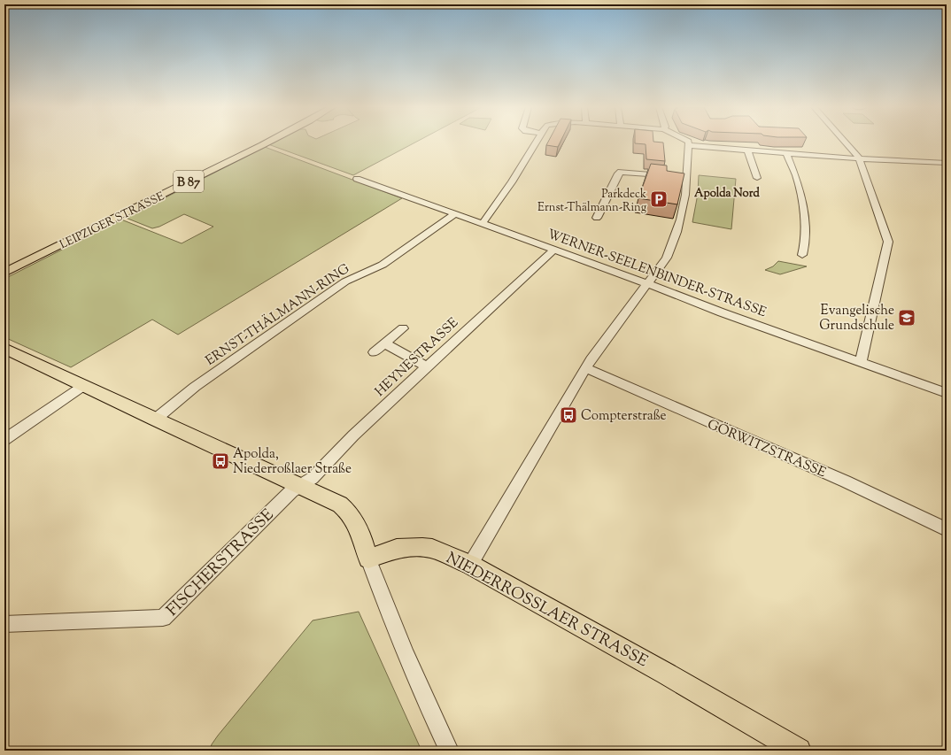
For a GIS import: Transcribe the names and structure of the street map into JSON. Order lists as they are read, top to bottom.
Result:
{
  "streets": {
    "main road": ["B 87", "LEIPZIGER STRASSE", "NIEDERROSSLAER STRASSE"],
    "street": [
      "WERNER-SEELENBINDER-STRASSE",
      "ERNST-THÄLMANN-RING",
      "HEYNESTRASSE",
      "GÖRWITZSTRASSE",
      "FISCHERSTRASSE"
    ]
  },
  "crossings": [
    ["WERNER-SEELENBINDER-STRASSE", "ERNST-THÄLMANN-RING"],
    ["WERNER-SEELENBINDER-STRASSE", "HEYNESTRASSE"],
    ["HEYNESTRASSE", "FISCHERSTRASSE"]
  ],
  "districts": ["Apolda Nord"],
  "places": {
    "parking": ["Parkdeck Ernst-Thälmann-Ring"],
    "school or university": ["Evangelische Grundschule"],
    "bus stop": ["Compterstraße", "Apolda, Niederroßlaer Straße"]
  }
}
